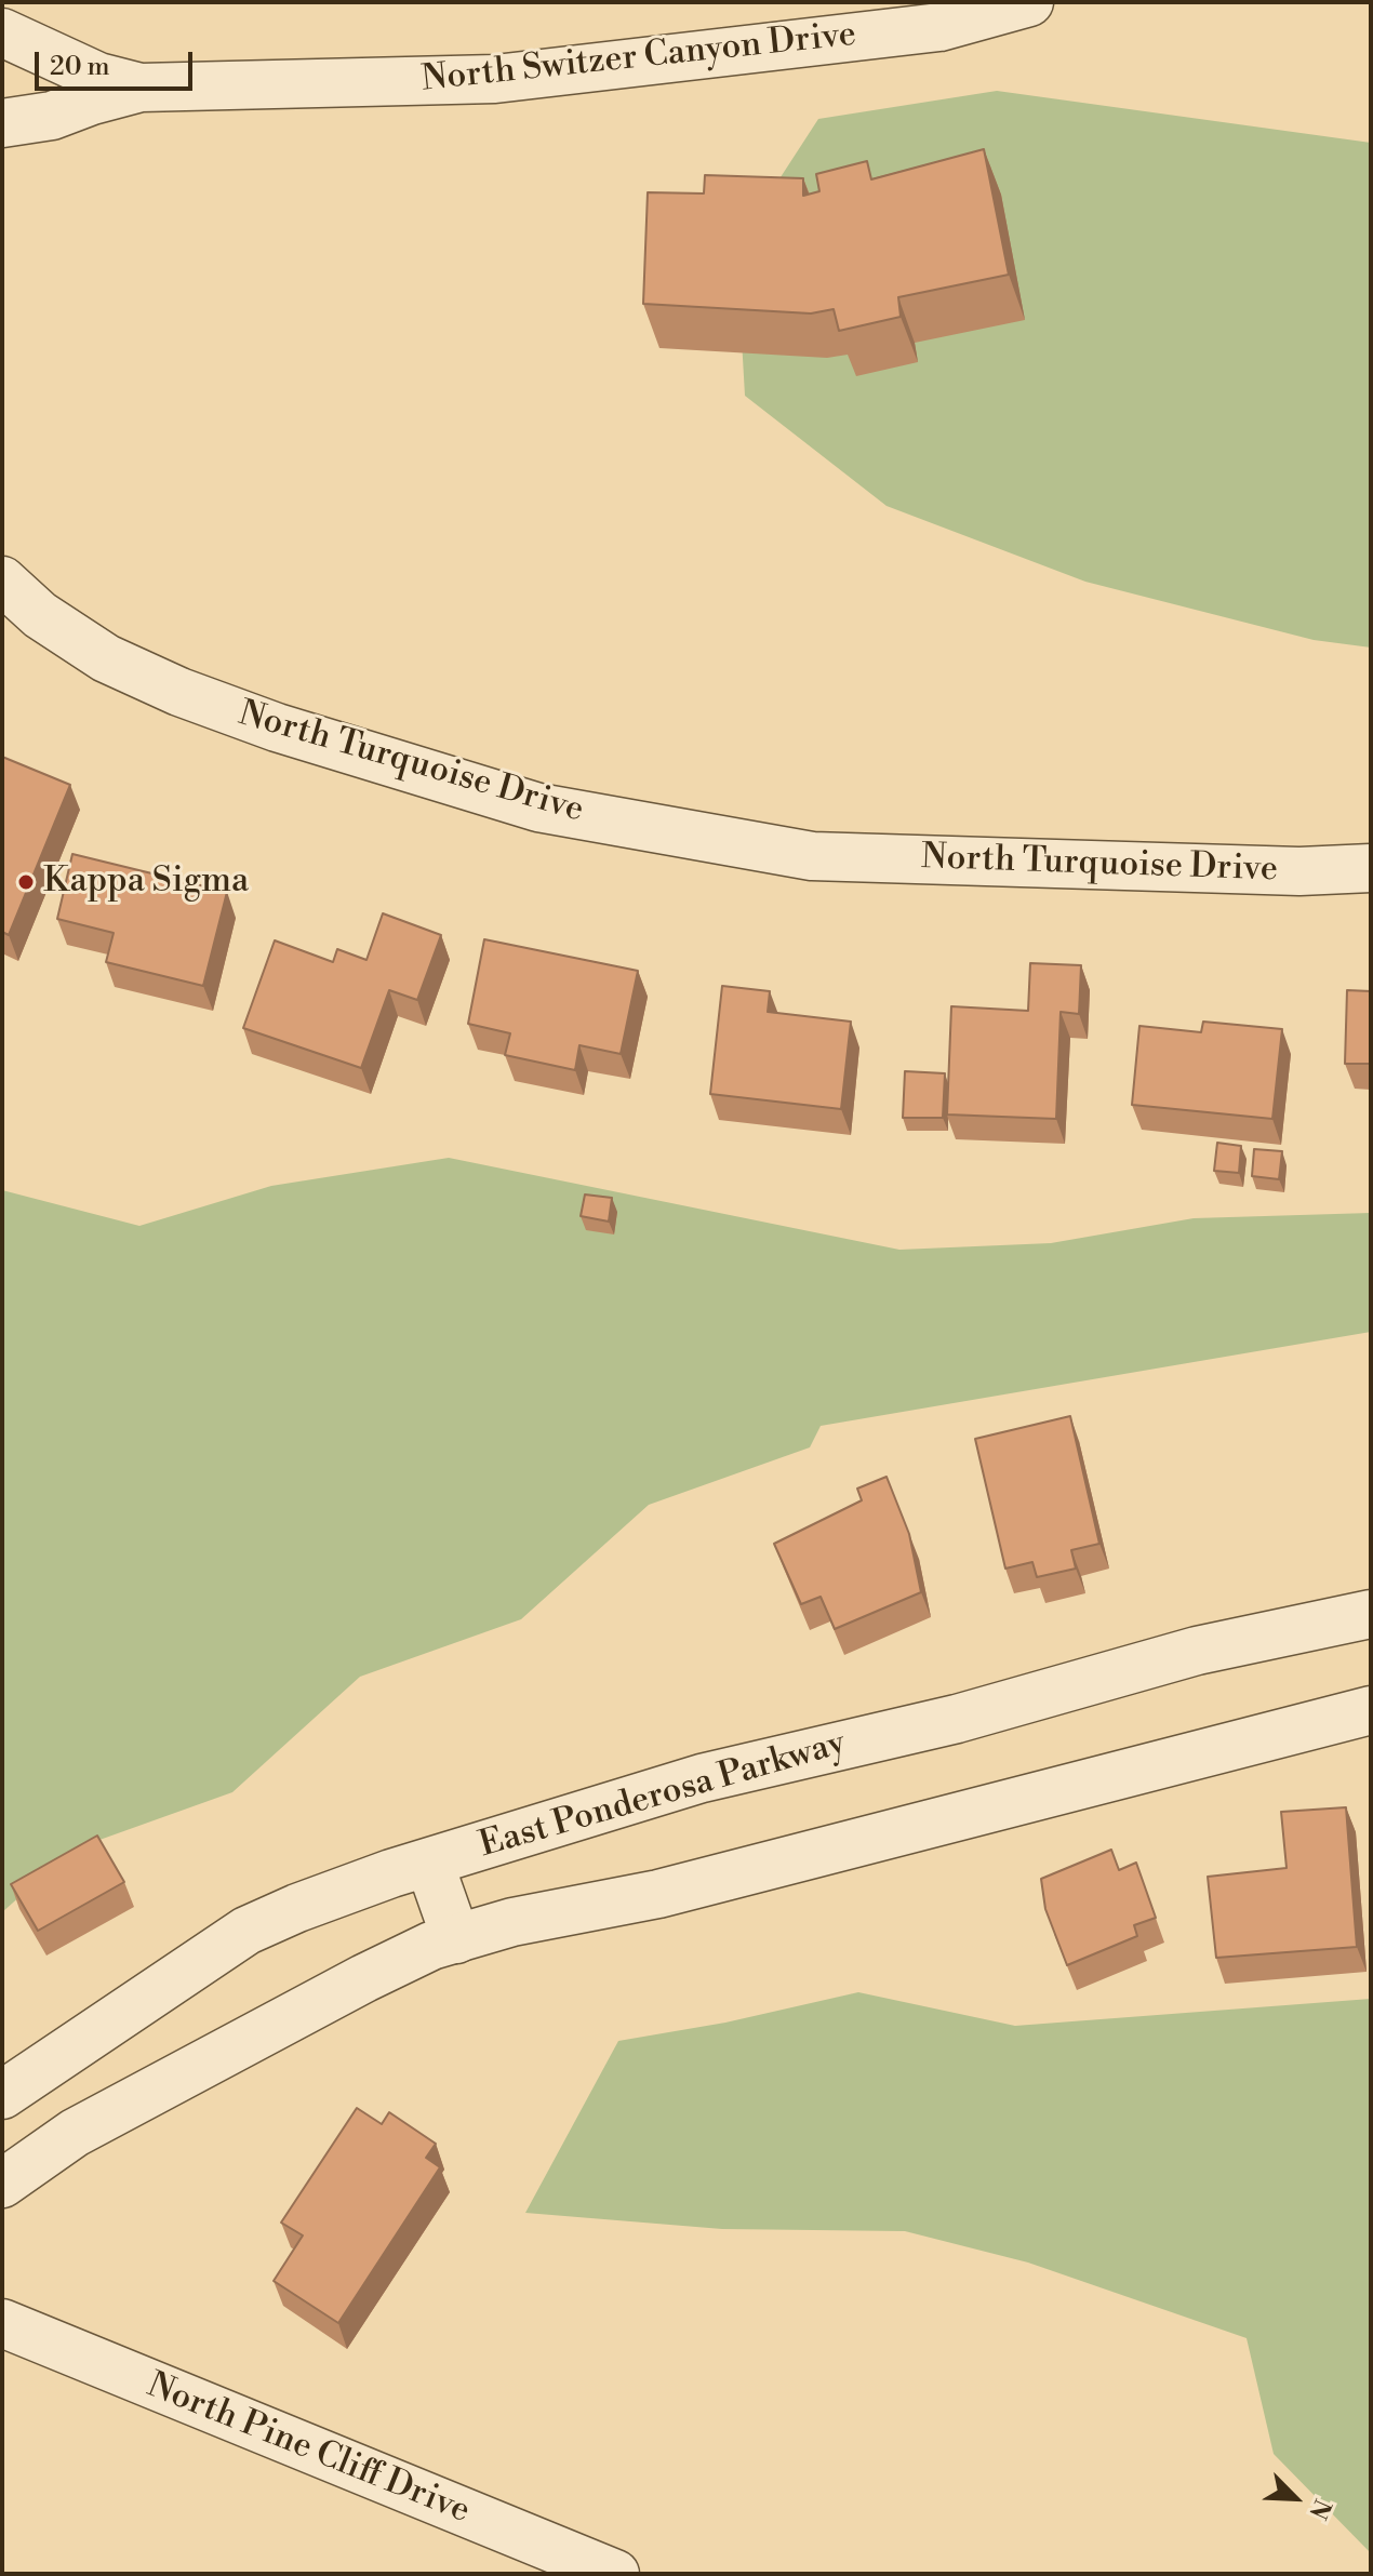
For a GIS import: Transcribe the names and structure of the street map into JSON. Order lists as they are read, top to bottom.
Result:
{
  "streets": {
    "street": [
      "North Switzer Canyon Drive",
      "North Turquoise Drive",
      "East Ponderosa Parkway",
      "North Pine Cliff Drive"
    ]
  },
  "places": ["Kappa Sigma"],
  "scale_bar": "20 m",
  "north": "bottom right"
}
